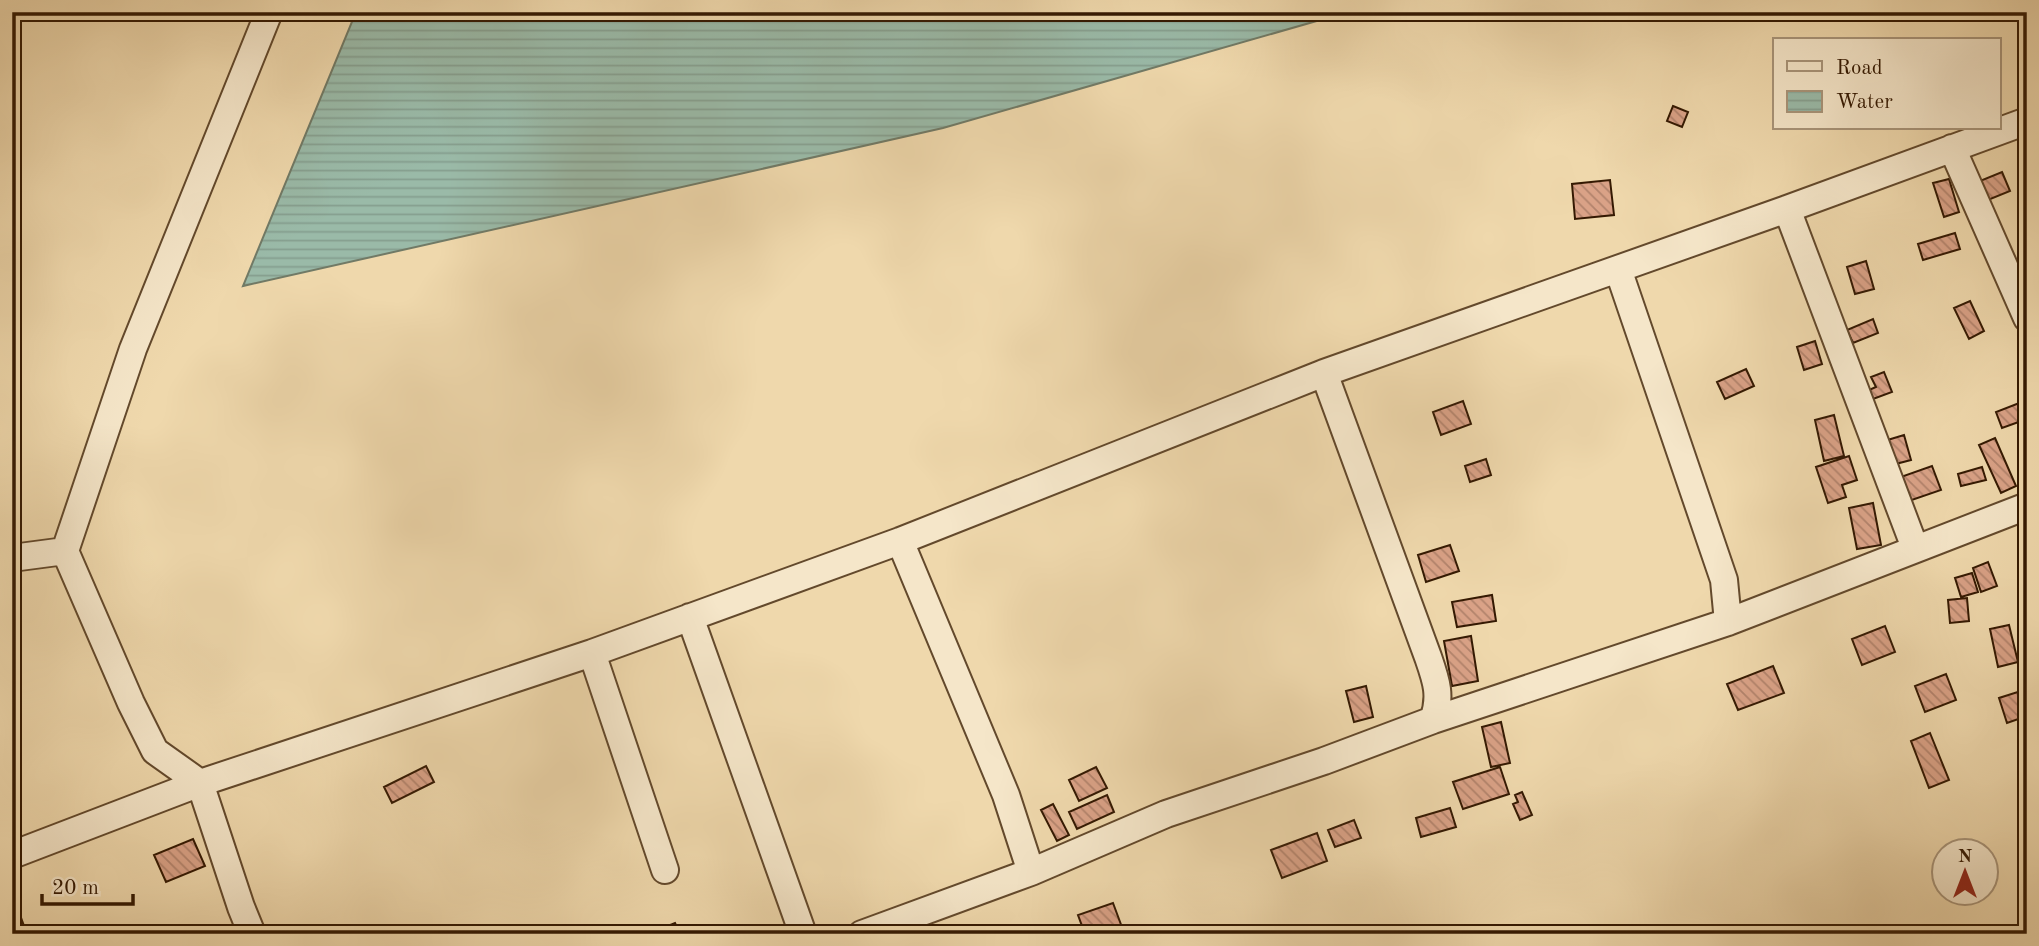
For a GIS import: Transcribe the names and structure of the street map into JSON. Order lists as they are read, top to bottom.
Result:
{
  "legend": ["Road", "Water"],
  "scale_bar": "20 m",
  "north": "top"
}
